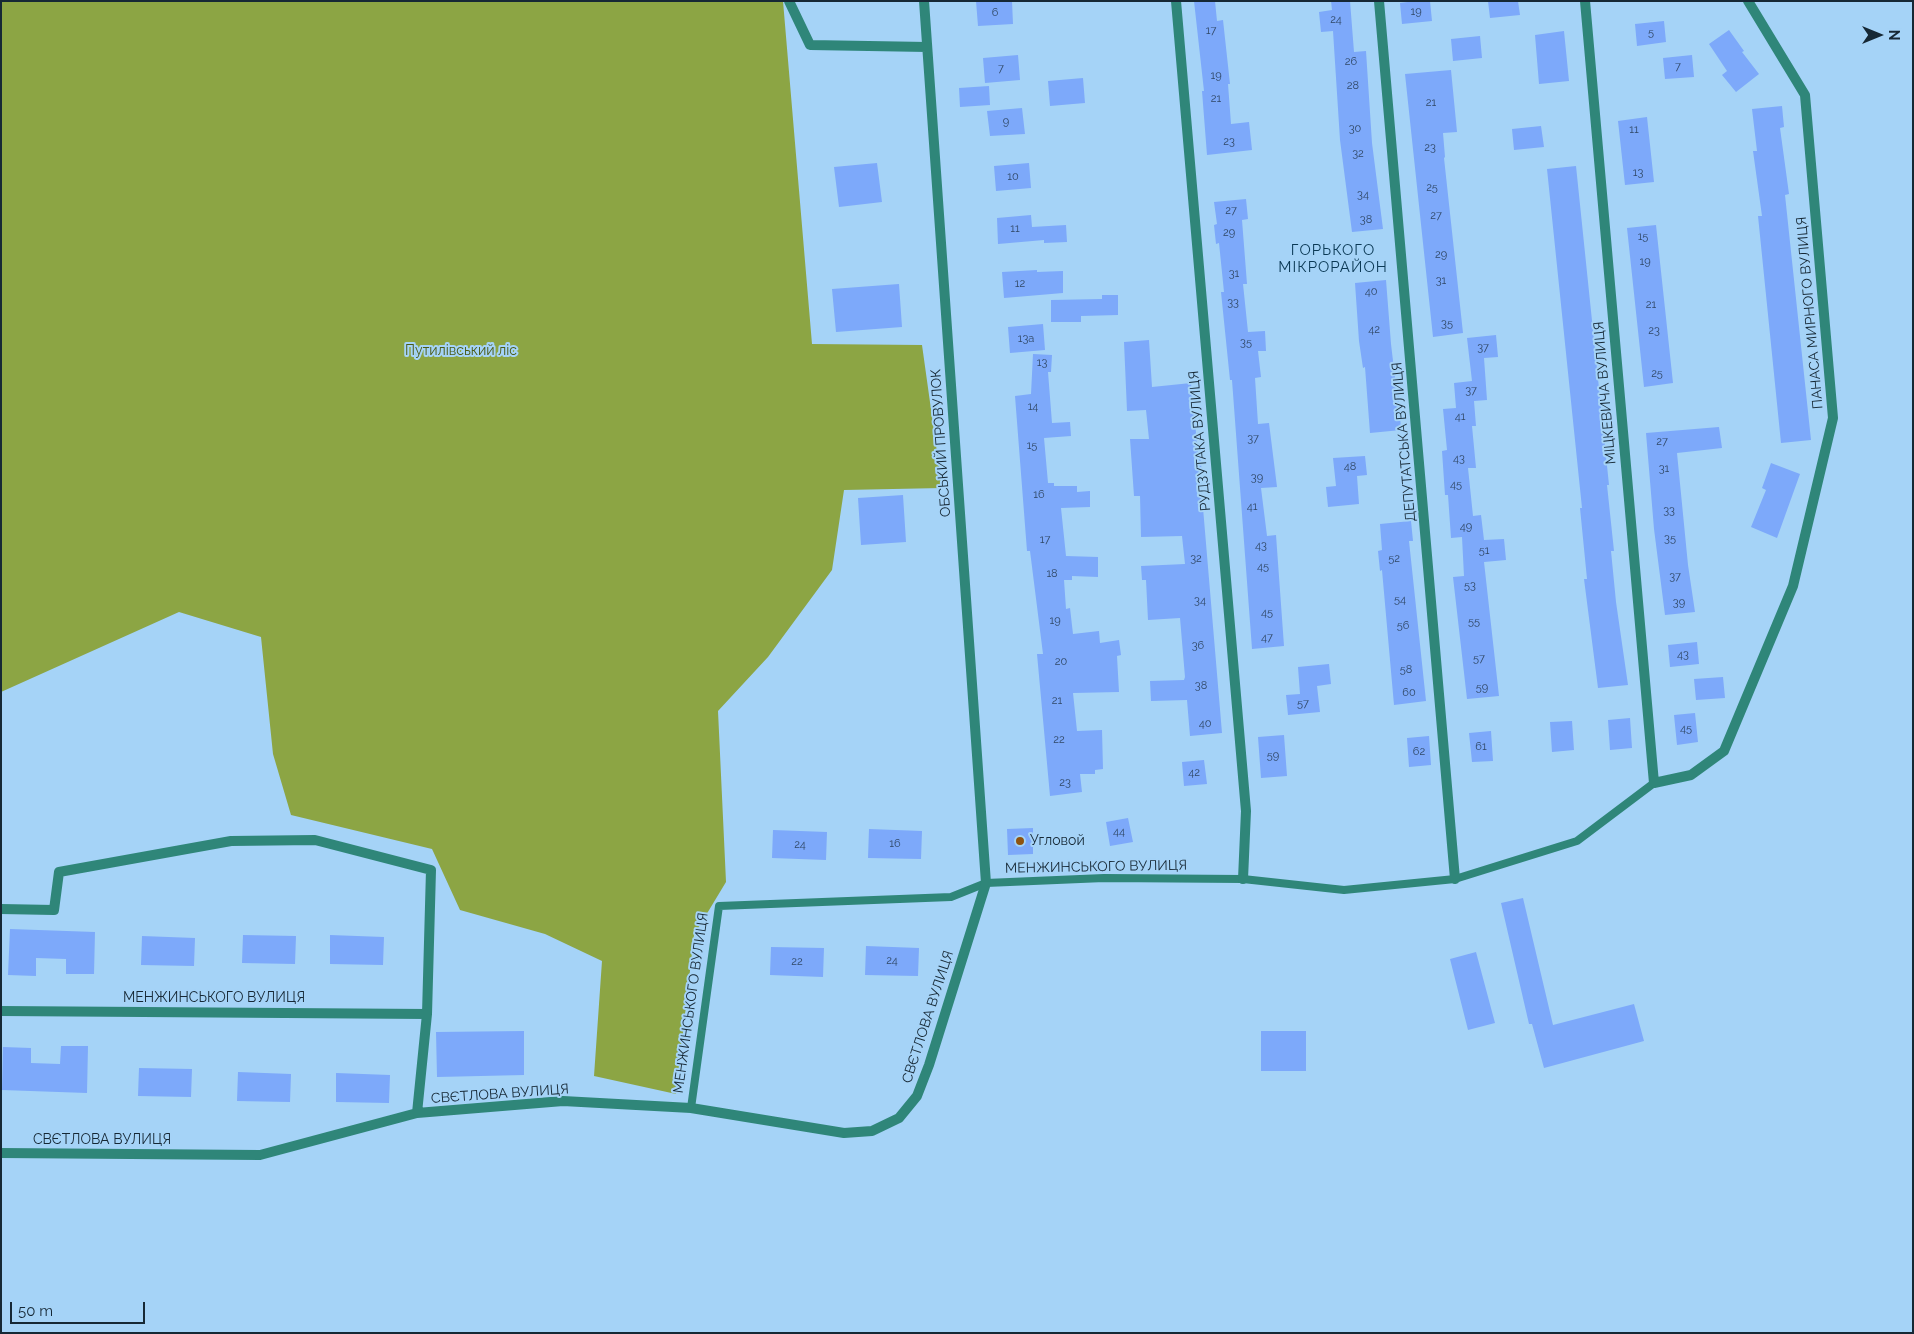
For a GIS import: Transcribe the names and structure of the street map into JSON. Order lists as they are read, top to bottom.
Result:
{
  "streets": {
    "street": [
      "ПАНАСА МИРНОГО ВУЛИЦЯ",
      "МІЦКЕВИЧА ВУЛИЦЯ",
      "РУДЗУТАКА ВУЛИЦЯ",
      "ДЕПУТАТСЬКА ВУЛИЦЯ",
      "ОБСЬКИЙ ПРОВУЛОК",
      "МЕНЖИНСЬКОГО ВУЛИЦЯ",
      "СВЄТЛОВА ВУЛИЦЯ"
    ]
  },
  "crossings": [
    ["ПАНАСА МИРНОГО ВУЛИЦЯ", "МІЦКЕВИЧА ВУЛИЦЯ"],
    ["ПАНАСА МИРНОГО ВУЛИЦЯ", "МЕНЖИНСЬКОГО ВУЛИЦЯ"],
    ["МІЦКЕВИЧА ВУЛИЦЯ", "МЕНЖИНСЬКОГО ВУЛИЦЯ"],
    ["РУДЗУТАКА ВУЛИЦЯ", "МЕНЖИНСЬКОГО ВУЛИЦЯ"],
    ["ДЕПУТАТСЬКА ВУЛИЦЯ", "МЕНЖИНСЬКОГО ВУЛИЦЯ"],
    ["ОБСЬКИЙ ПРОВУЛОК", "МЕНЖИНСЬКОГО ВУЛИЦЯ"],
    ["ОБСЬКИЙ ПРОВУЛОК", "СВЄТЛОВА ВУЛИЦЯ"],
    ["МЕНЖИНСЬКОГО ВУЛИЦЯ", "СВЄТЛОВА ВУЛИЦЯ"]
  ],
  "districts": ["ГОРЬКОГО МІКРОРАЙОН"],
  "parks": ["Путилівський ліс"],
  "places": ["Угловой"],
  "house_numbers": [
    "19",
    "6",
    "24",
    "17",
    "5",
    "26",
    "7",
    "7",
    "19",
    "28",
    "21",
    "21",
    "9",
    "30",
    "11",
    "23",
    "23",
    "32",
    "13",
    "10",
    "25",
    "34",
    "27",
    "27",
    "38",
    "11",
    "29",
    "15",
    "29",
    "19",
    "31",
    "31",
    "12",
    "40",
    "33",
    "21",
    "35",
    "42",
    "23",
    "13а",
    "35",
    "37",
    "13",
    "25",
    "37",
    "14",
    "41",
    "37",
    "27",
    "15",
    "43",
    "48",
    "31",
    "39",
    "45",
    "16",
    "41",
    "33",
    "49",
    "35",
    "17",
    "43",
    "51",
    "32",
    "52",
    "45",
    "18",
    "37",
    "53",
    "54",
    "34",
    "39",
    "45",
    "19",
    "55",
    "56",
    "47",
    "36",
    "43",
    "57",
    "20",
    "58",
    "38",
    "59",
    "60",
    "21",
    "57",
    "40",
    "45",
    "22",
    "61",
    "62",
    "59",
    "42",
    "23",
    "44",
    "16",
    "24",
    "24",
    "22"
  ],
  "scale_bar": "50 m",
  "north": "right"
}
